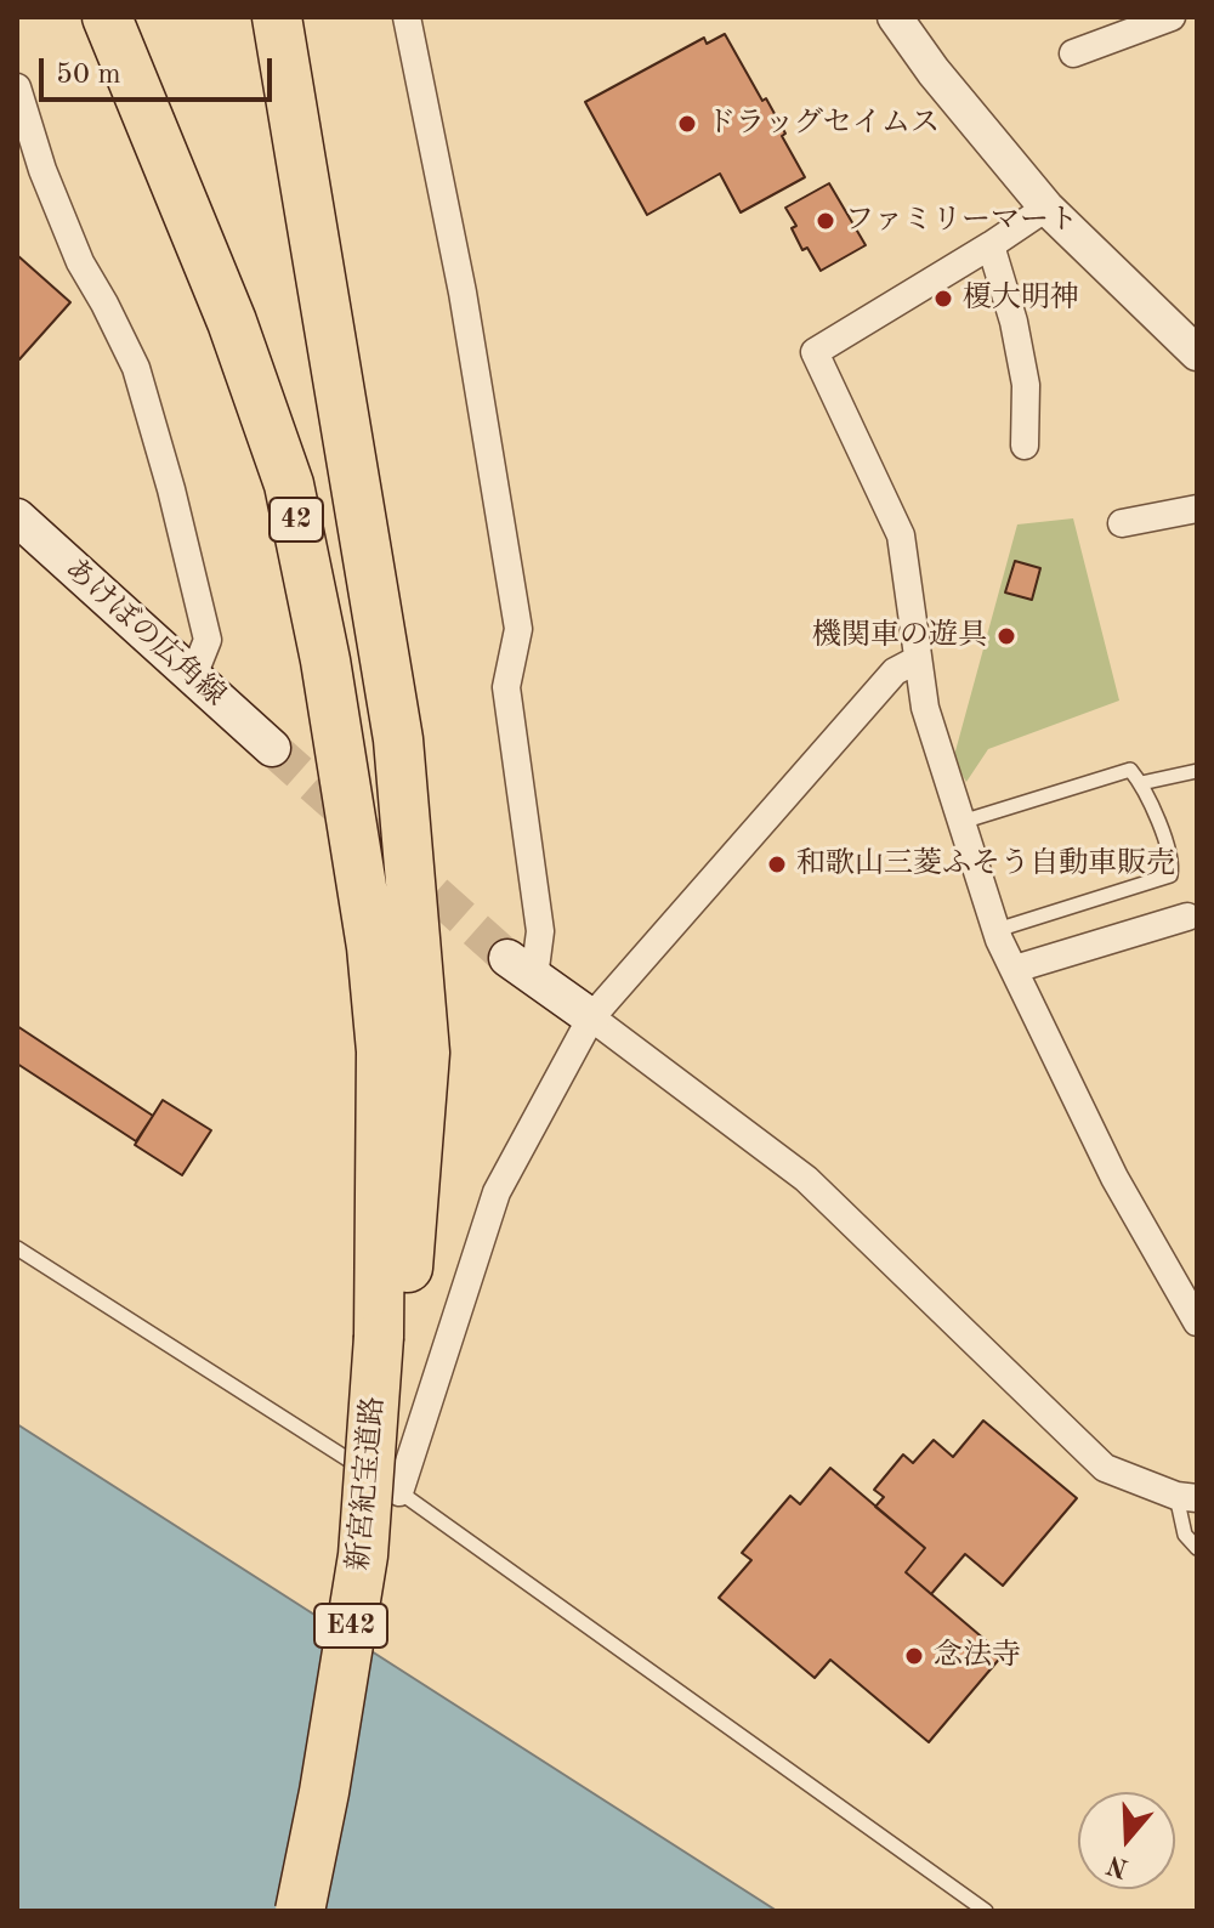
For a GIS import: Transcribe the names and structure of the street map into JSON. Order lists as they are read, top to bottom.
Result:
{
  "streets": {
    "highway": ["42", "新宮紀宝道路", "E42"],
    "main road": ["あけぼの広角線"]
  },
  "crossings": [
    ["42", "新宮紀宝道路"]
  ],
  "places": [
    "ドラッグセイムス",
    "ファミリーマート",
    "榎大明神",
    "機関車の遊具",
    "和歌山三菱ふそう自動車販売",
    "念法寺"
  ],
  "scale_bar": "50 m",
  "north": "bottom"
}
